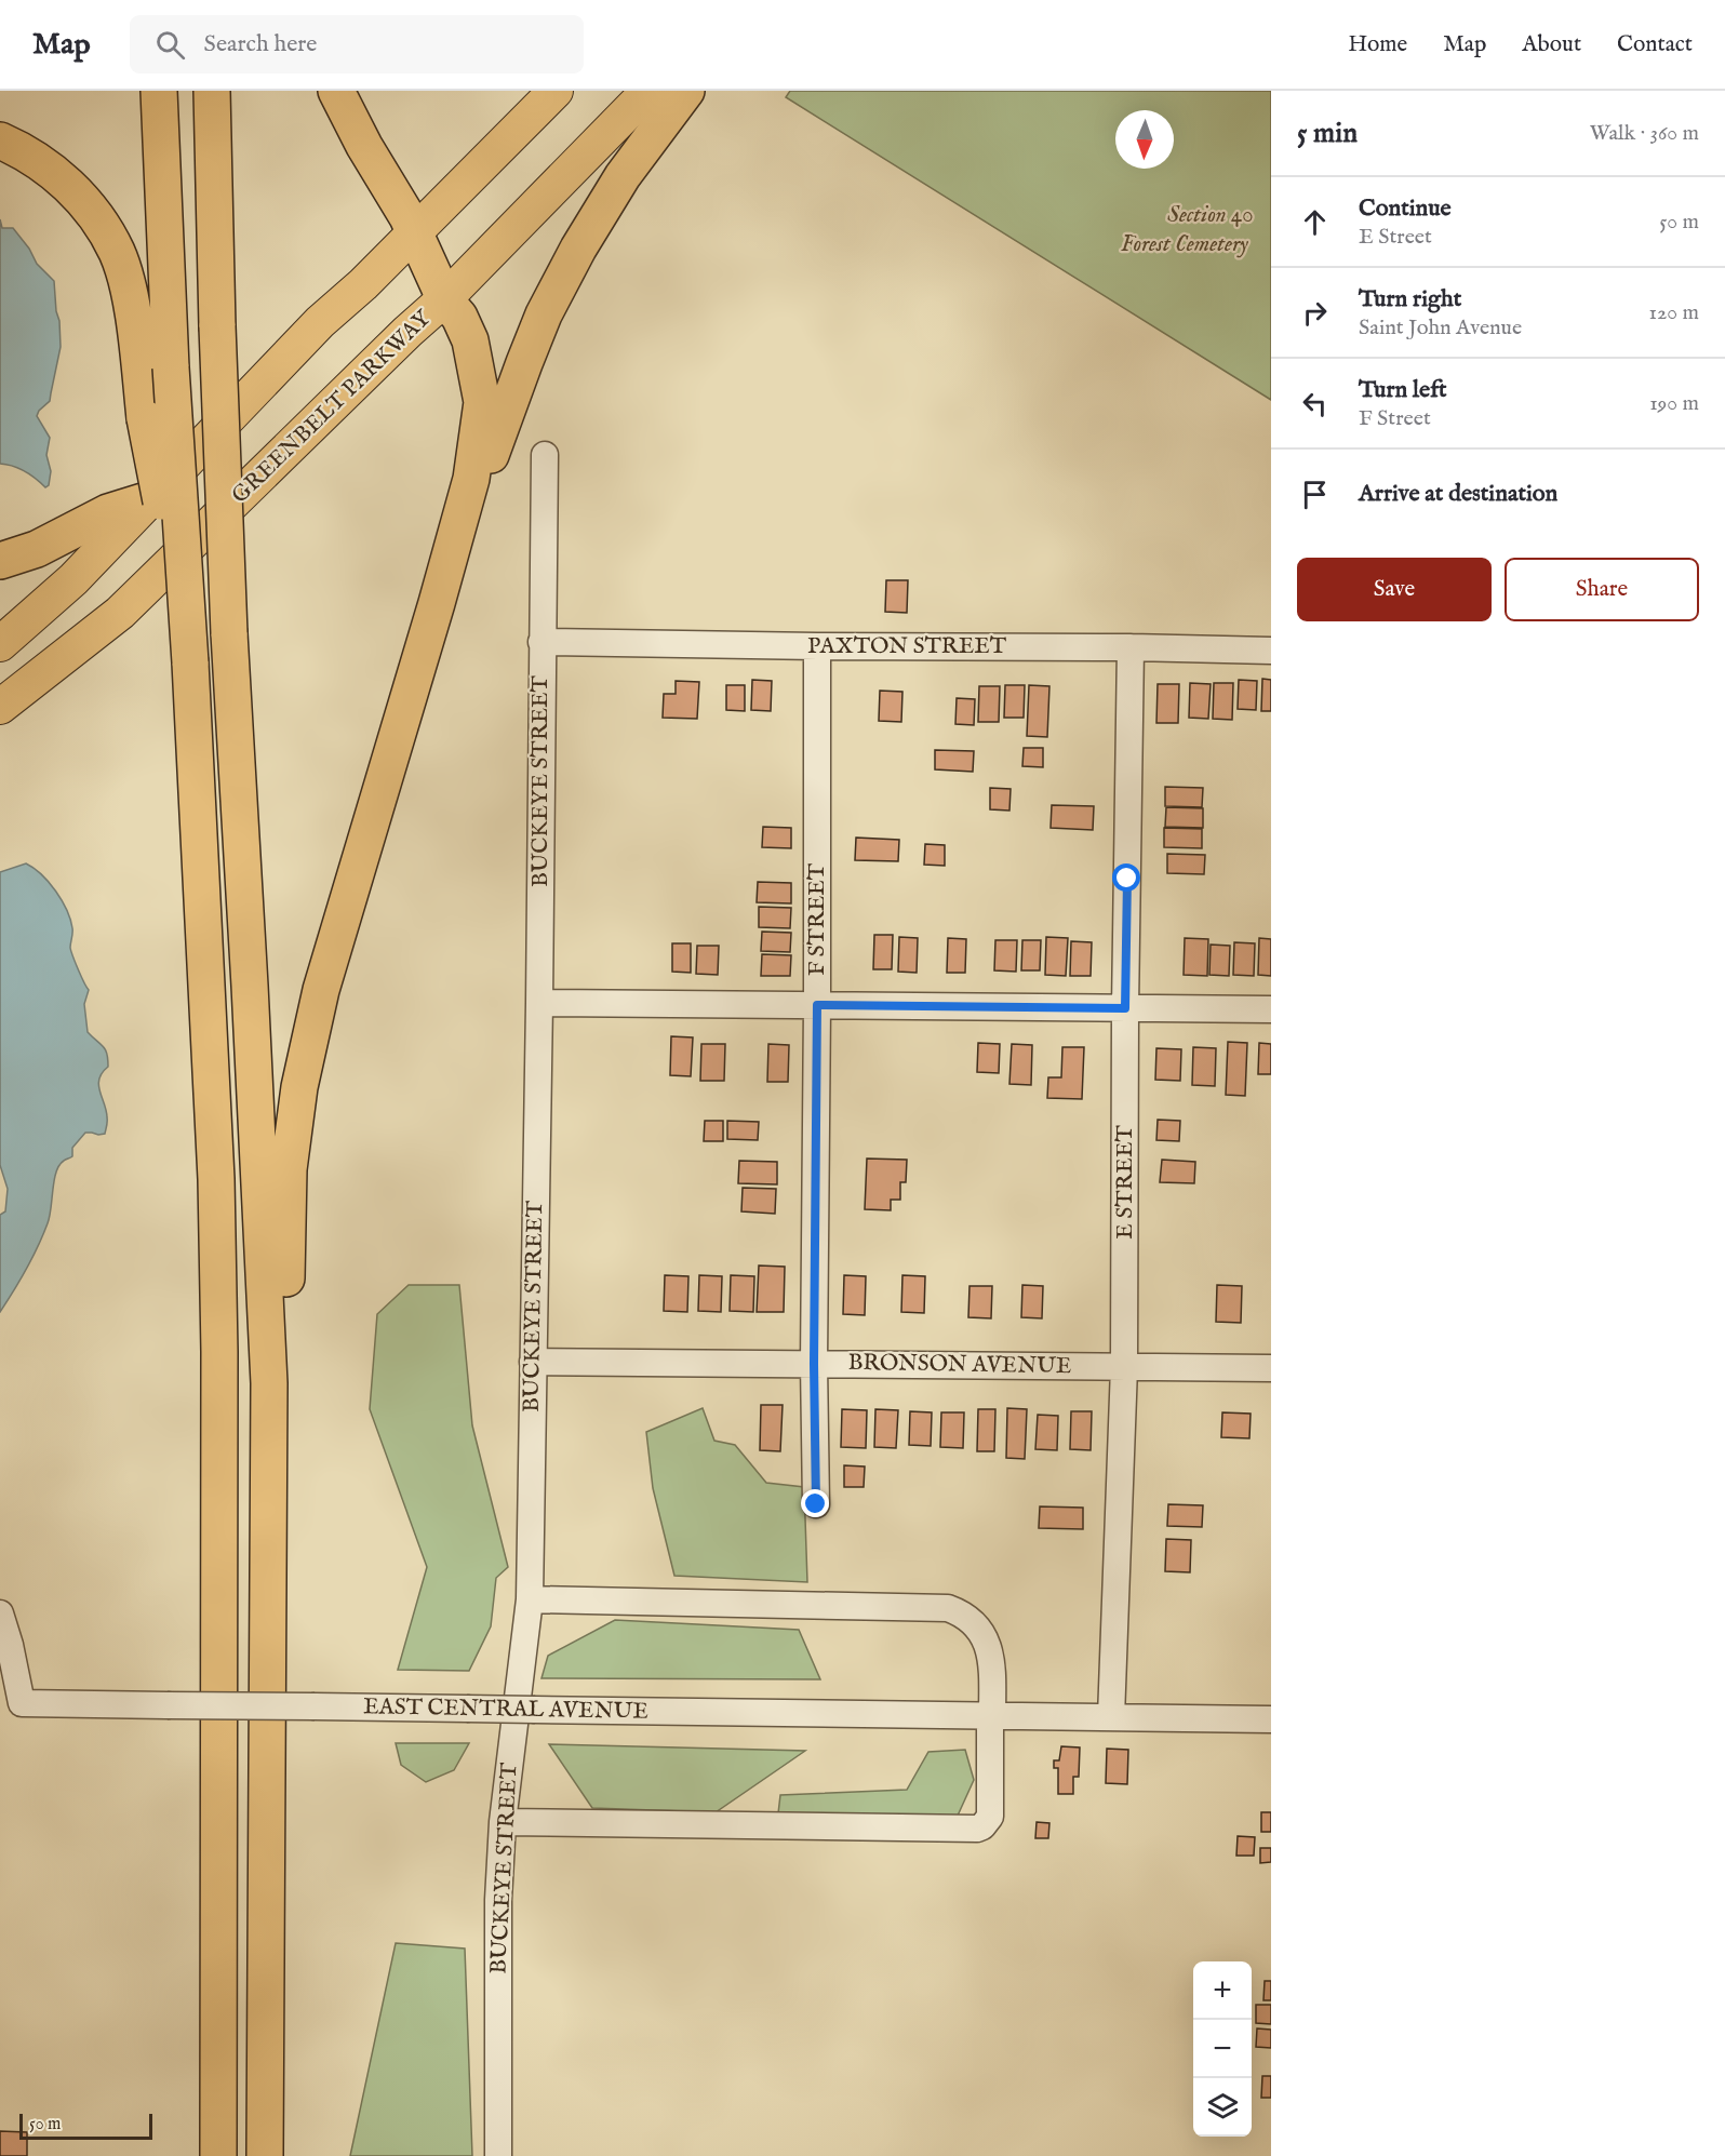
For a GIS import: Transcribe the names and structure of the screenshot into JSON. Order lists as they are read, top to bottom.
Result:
{
  "streets": {
    "main road": ["GREENBELT PARKWAY"],
    "street": [
      "PAXTON STREET",
      "BUCKEYE STREET",
      "F STREET",
      "E STREET",
      "BRONSON AVENUE",
      "EAST CENTRAL AVENUE"
    ]
  },
  "crossings": [
    ["PAXTON STREET", "BUCKEYE STREET"],
    ["PAXTON STREET", "F STREET"],
    ["PAXTON STREET", "E STREET"],
    ["BUCKEYE STREET", "BRONSON AVENUE"],
    ["F STREET", "BRONSON AVENUE"],
    ["E STREET", "BRONSON AVENUE"],
    ["E STREET", "EAST CENTRAL AVENUE"]
  ],
  "parks": ["Section 40", "Forest Cemetery"],
  "scale_bar": "50 m",
  "north": "bottom",
  "page": {
    "header": "Map",
    "search": "Search here",
    "nav": [
      "Home",
      "Map",
      "About",
      "Contact"
    ],
    "heading": ["5 min", "Walk · 360 m"],
    "list": [
      ["Continue", "E Street", "50 m"],
      ["Turn right", "Saint John Avenue", "120 m"],
      ["Turn left", "F Street", "190 m"],
      "Arrive at destination"
    ],
    "buttons": ["Save", "Share"],
    "map_buttons": ["+", "−"],
    "scale": "50 m"
  }
}
